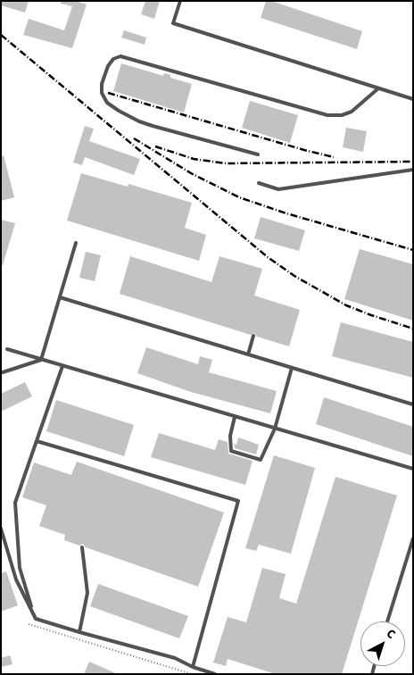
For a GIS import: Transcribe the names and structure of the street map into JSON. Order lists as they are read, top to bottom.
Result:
{
  "north": "top right"
}
